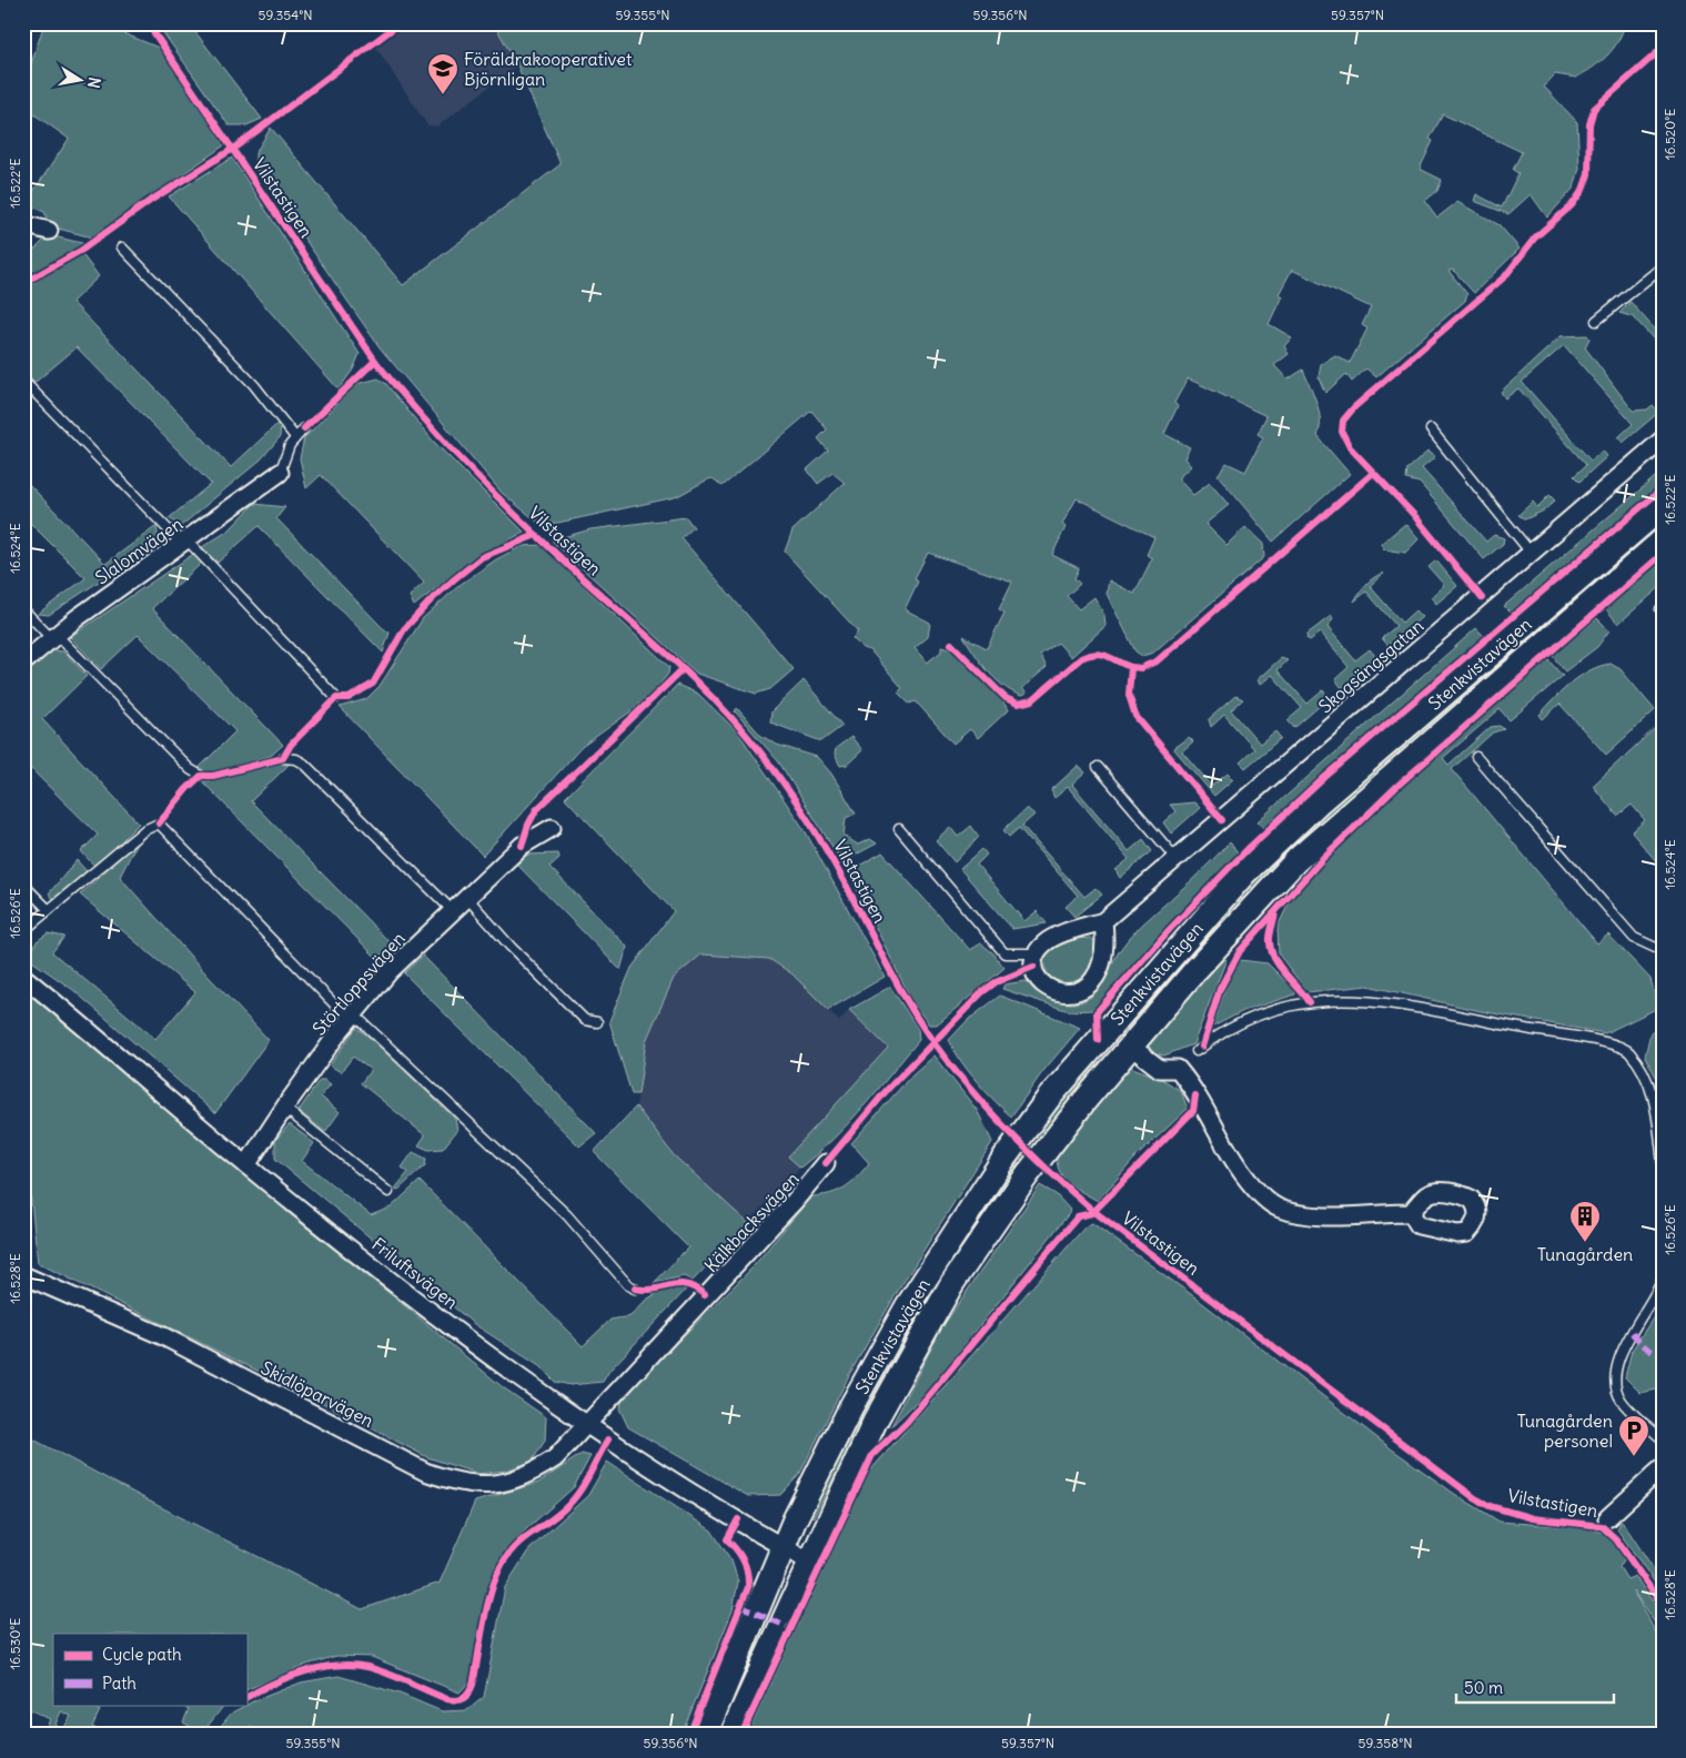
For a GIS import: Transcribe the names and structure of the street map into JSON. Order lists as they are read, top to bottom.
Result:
{
  "streets": {
    "main road": ["Stenkvistavägen"],
    "street": [
      "Slalomvägen",
      "Skogsängsgatan",
      "Störtloppsvägen",
      "Kälkbacksvägen",
      "Friluftsvägen",
      "Skidlöparvägen"
    ],
    "cycle path": ["Vilstastigen"]
  },
  "crossings": [
    ["Stenkvistavägen", "Friluftsvägen"],
    ["Störtloppsvägen", "Friluftsvägen"],
    ["Kälkbacksvägen", "Friluftsvägen"],
    ["Kälkbacksvägen", "Skidlöparvägen"],
    ["Friluftsvägen", "Skidlöparvägen"]
  ],
  "places": {
    "school or university": ["Föräldrakooperativet Björnligan"],
    "building": ["Tunagården"],
    "parking": ["Tunagården personel"]
  },
  "legend": ["Cycle path", "Path"],
  "scale_bar": "50 m",
  "north": "right",
  "coordinates": [
    "59.354°N",
    "59.355°N",
    "59.356°N",
    "59.357°N",
    "16.520°E",
    "16.522°E",
    "16.524°E",
    "16.526°E",
    "16.528°E",
    "16.530°E",
    "59.358°N"
  ]
}
